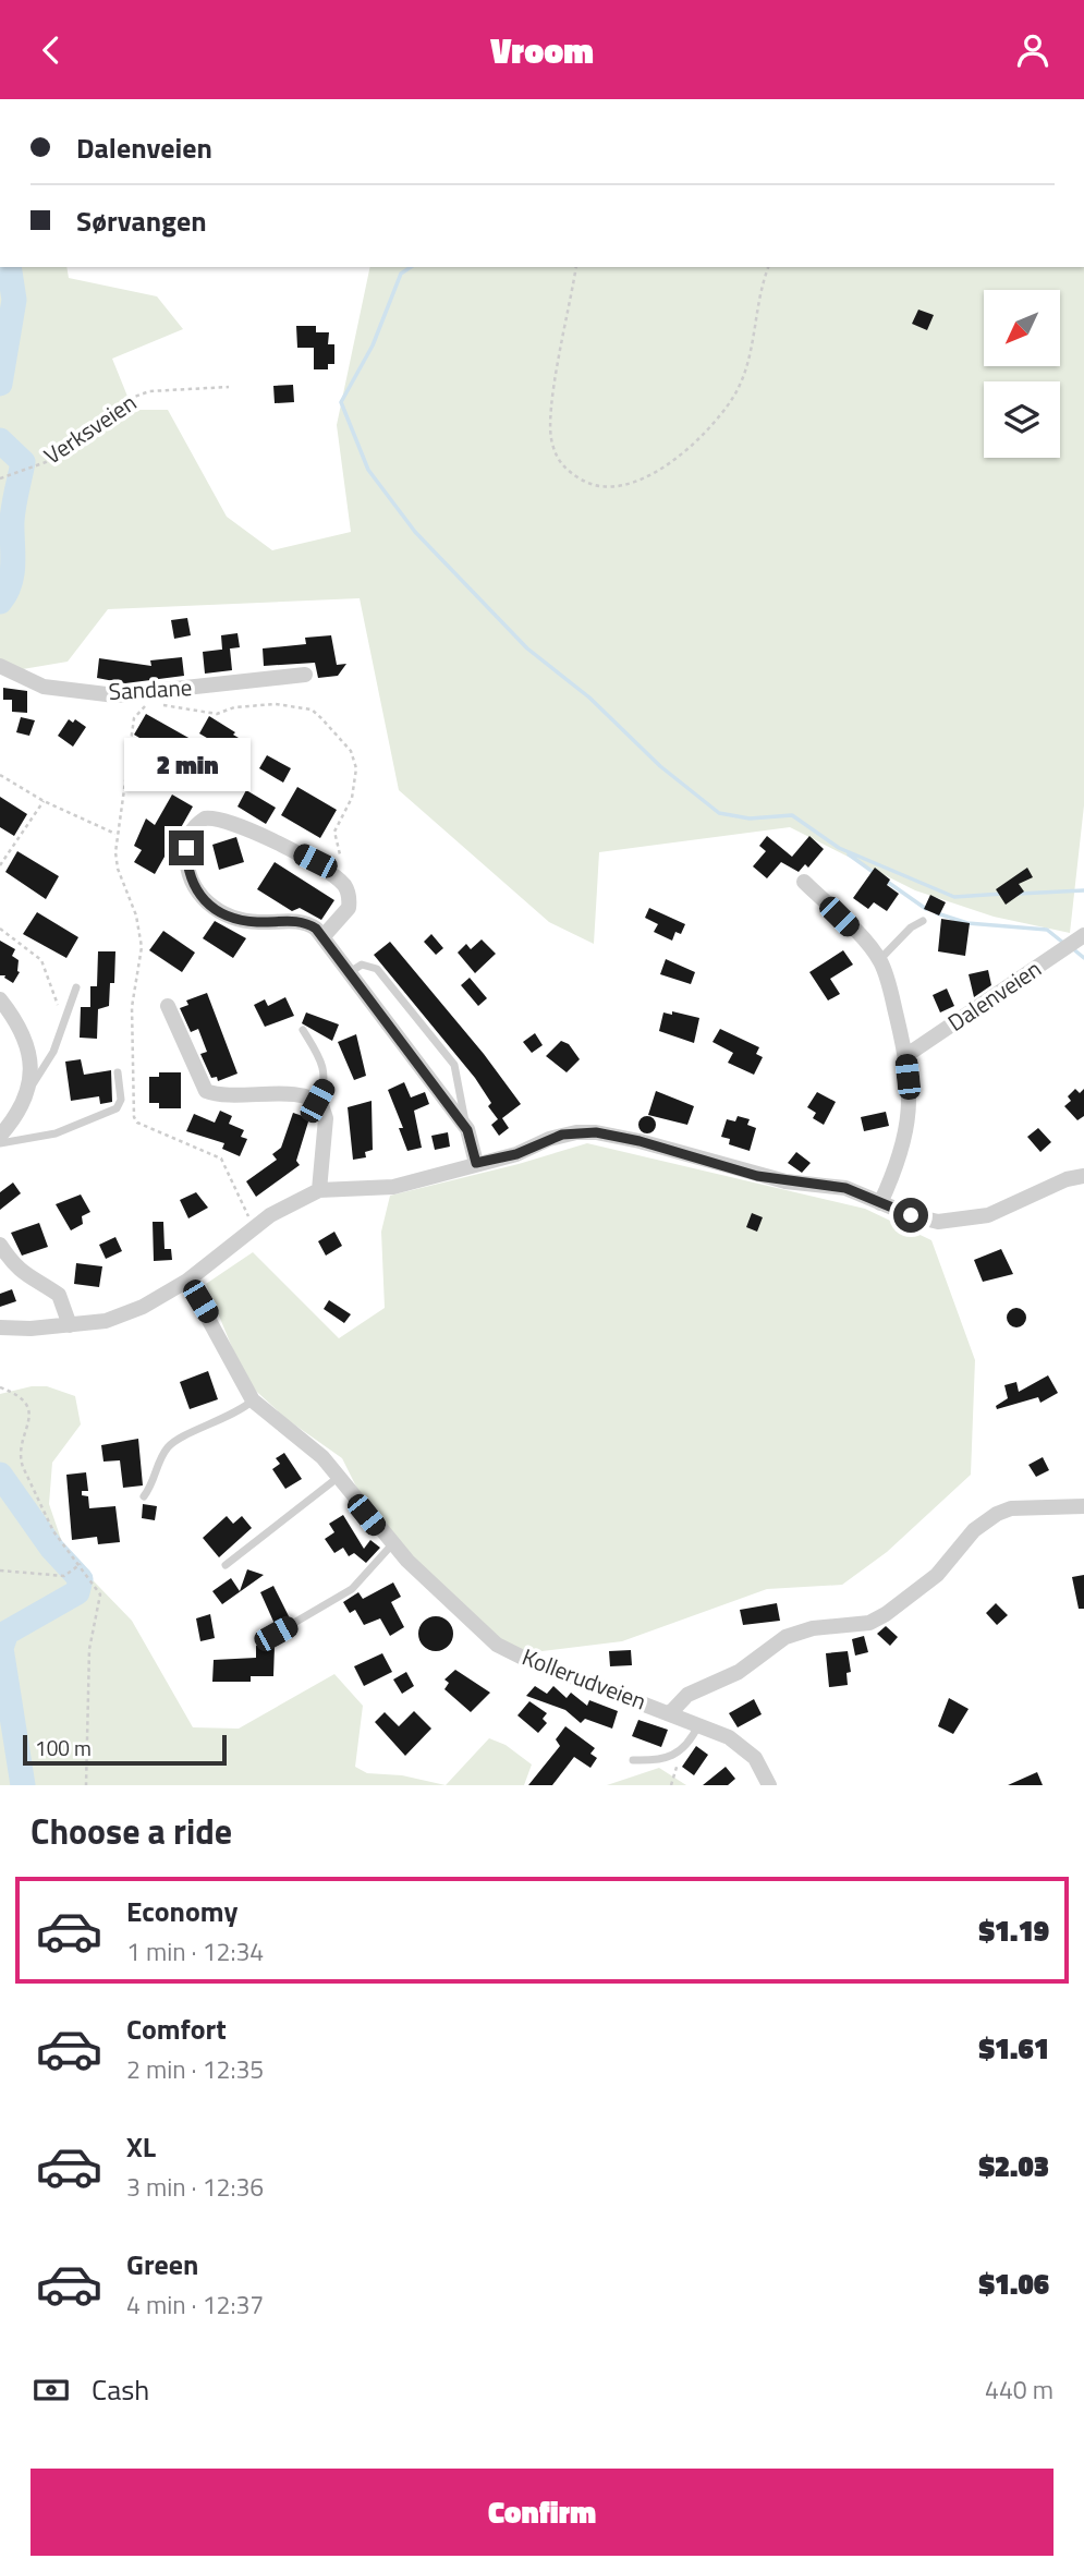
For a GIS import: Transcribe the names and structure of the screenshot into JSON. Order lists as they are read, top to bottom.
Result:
{
  "streets": {
    "street": ["Sandane", "Dalenveien", "Kollerudveien"],
    "path": ["Verksveien"]
  },
  "scale_bar": "100 m",
  "north": "bottom left",
  "page": {
    "header": "Vroom",
    "banner": ["Dalenveien", "Sørvangen"],
    "bubble": "2 min",
    "scale": "100 m",
    "heading": "Choose a ride",
    "list": [
      {
        "name": "Economy",
        "note": "1 min · 12:34",
        "value": "$1.19"
      },
      {
        "name": "Comfort",
        "note": "2 min · 12:35",
        "value": "$1.61"
      },
      {
        "name": "XL",
        "note": "3 min · 12:36",
        "value": "$2.03"
      },
      {
        "name": "Green",
        "note": "4 min · 12:37",
        "value": "$1.06"
      }
    ],
    "pay": ["Cash", "440 m"],
    "buttons": "Confirm"
  }
}
